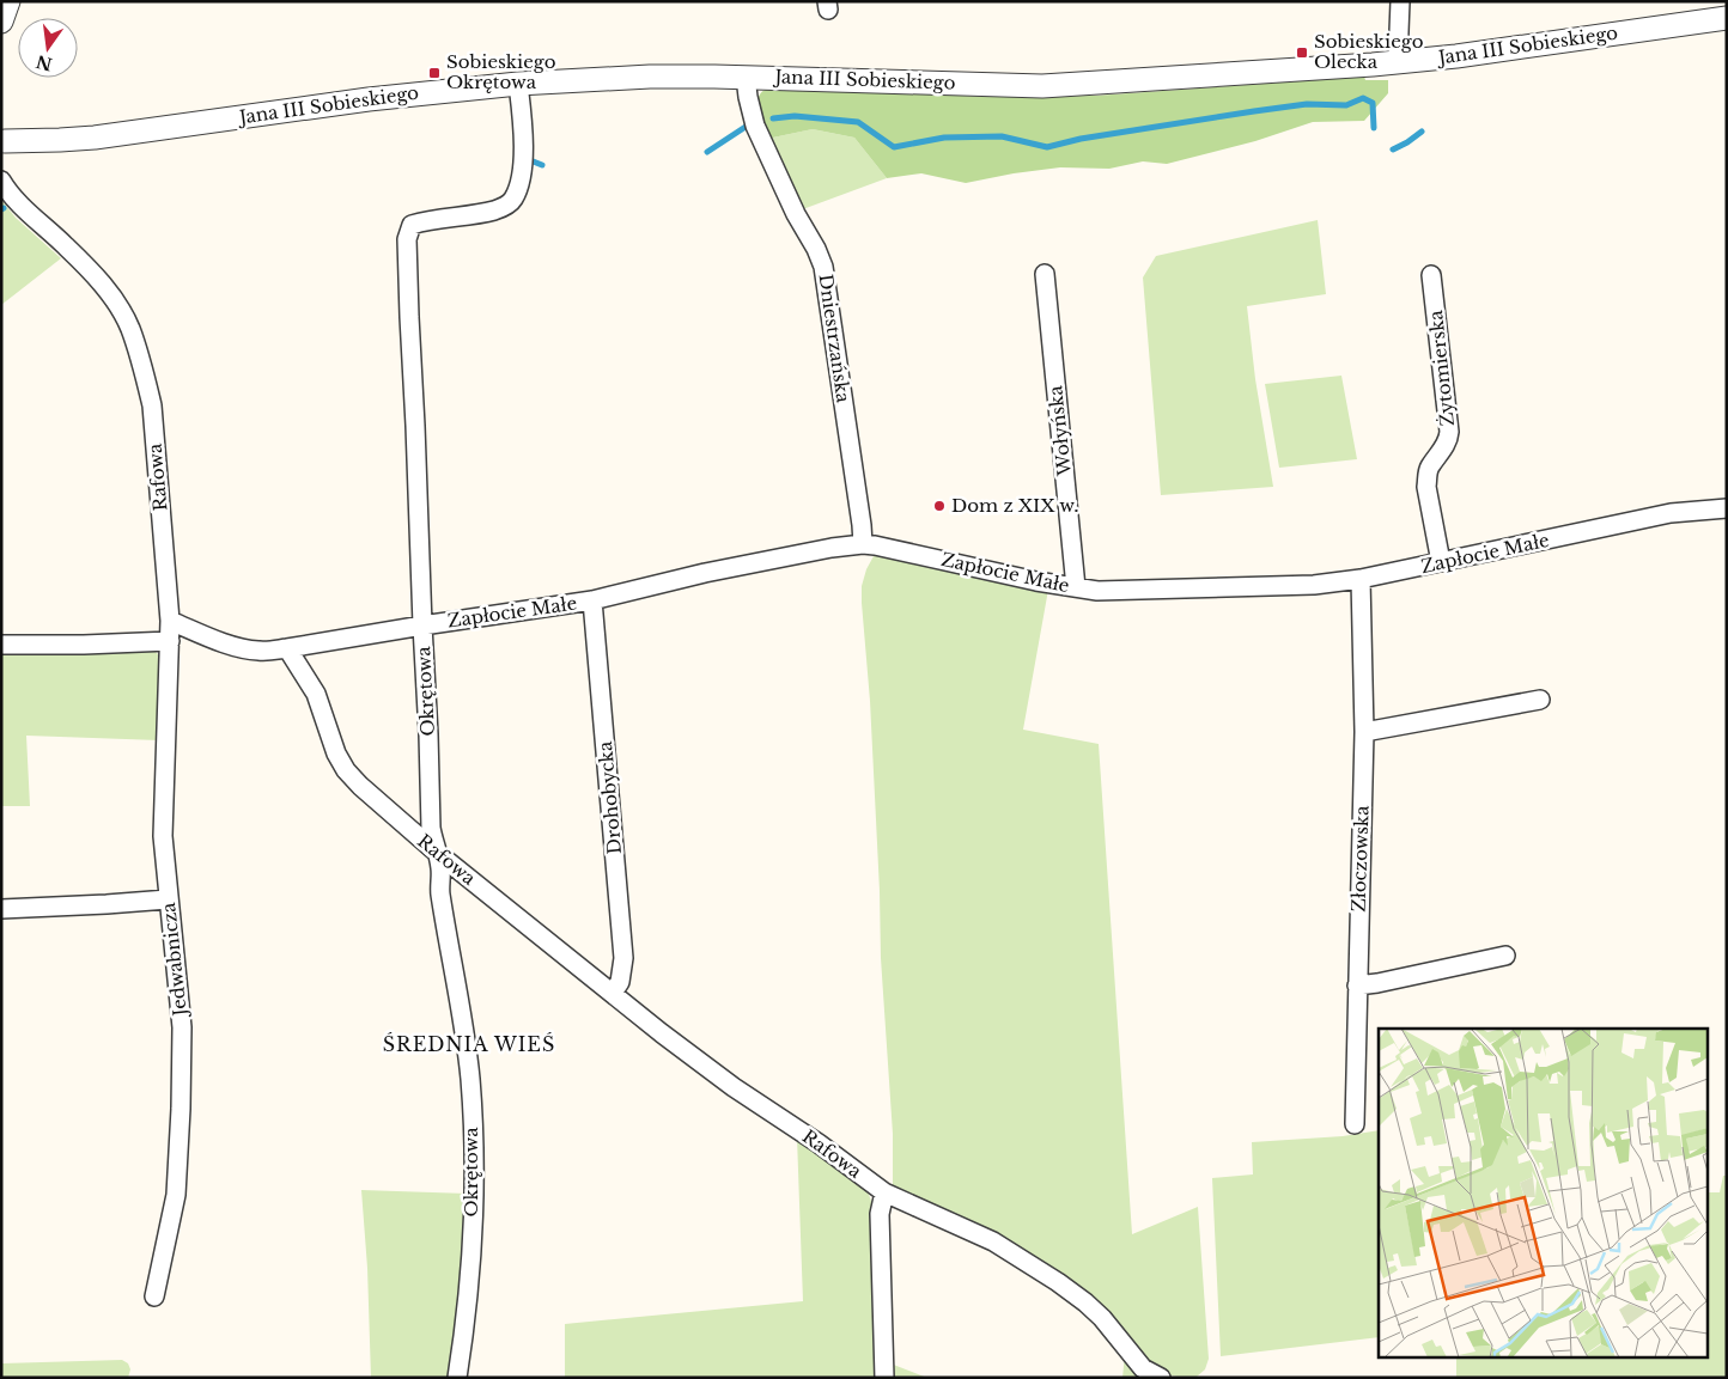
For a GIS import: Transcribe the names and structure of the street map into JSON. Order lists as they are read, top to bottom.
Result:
{
  "streets": {
    "street": [
      "Jana III Sobieskiego",
      "Dniestrzańska",
      "Żytomierska",
      "Wołyńska",
      "Rafowa",
      "Zapłocie Małe",
      "Okrętowa",
      "Drohobycka",
      "Złoczowska",
      "Jedwabnicza"
    ]
  },
  "crossings": [
    ["Jana III Sobieskiego", "Dniestrzańska"],
    ["Jana III Sobieskiego", "Okrętowa"],
    ["Dniestrzańska", "Zapłocie Małe"],
    ["Żytomierska", "Zapłocie Małe"],
    ["Wołyńska", "Zapłocie Małe"],
    ["Rafowa", "Zapłocie Małe"],
    ["Rafowa", "Okrętowa"],
    ["Rafowa", "Drohobycka"],
    ["Rafowa", "Jedwabnicza"],
    ["Zapłocie Małe", "Okrętowa"],
    ["Zapłocie Małe", "Drohobycka"],
    ["Zapłocie Małe", "Złoczowska"]
  ],
  "districts": ["ŚREDNIA WIEŚ"],
  "places": {
    "transit": ["Sobieskiego Olecka", "Sobieskiego Okrętowa"],
    "other": ["Dom z XIX w."]
  },
  "north": "bottom"
}
